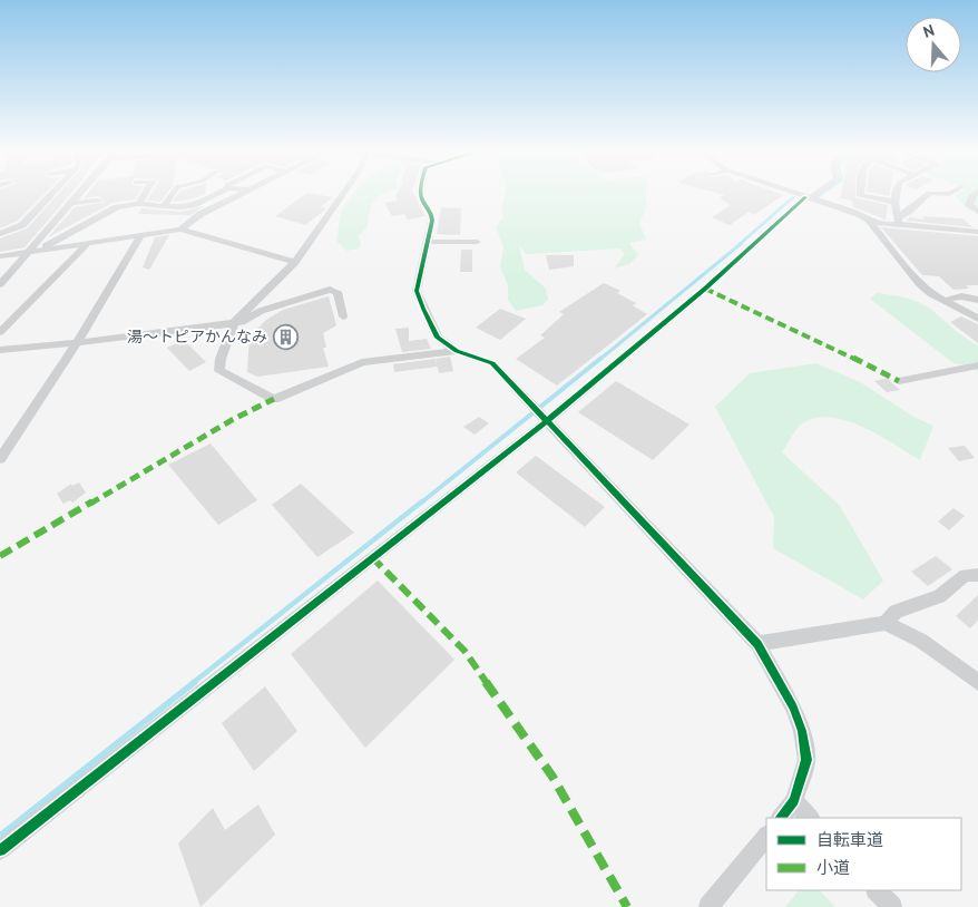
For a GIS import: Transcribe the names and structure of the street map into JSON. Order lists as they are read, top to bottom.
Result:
{
  "places": {
    "building": ["湯～トピアかんなみ"]
  },
  "legend": ["自転車道", "小道"],
  "north": "top"
}
